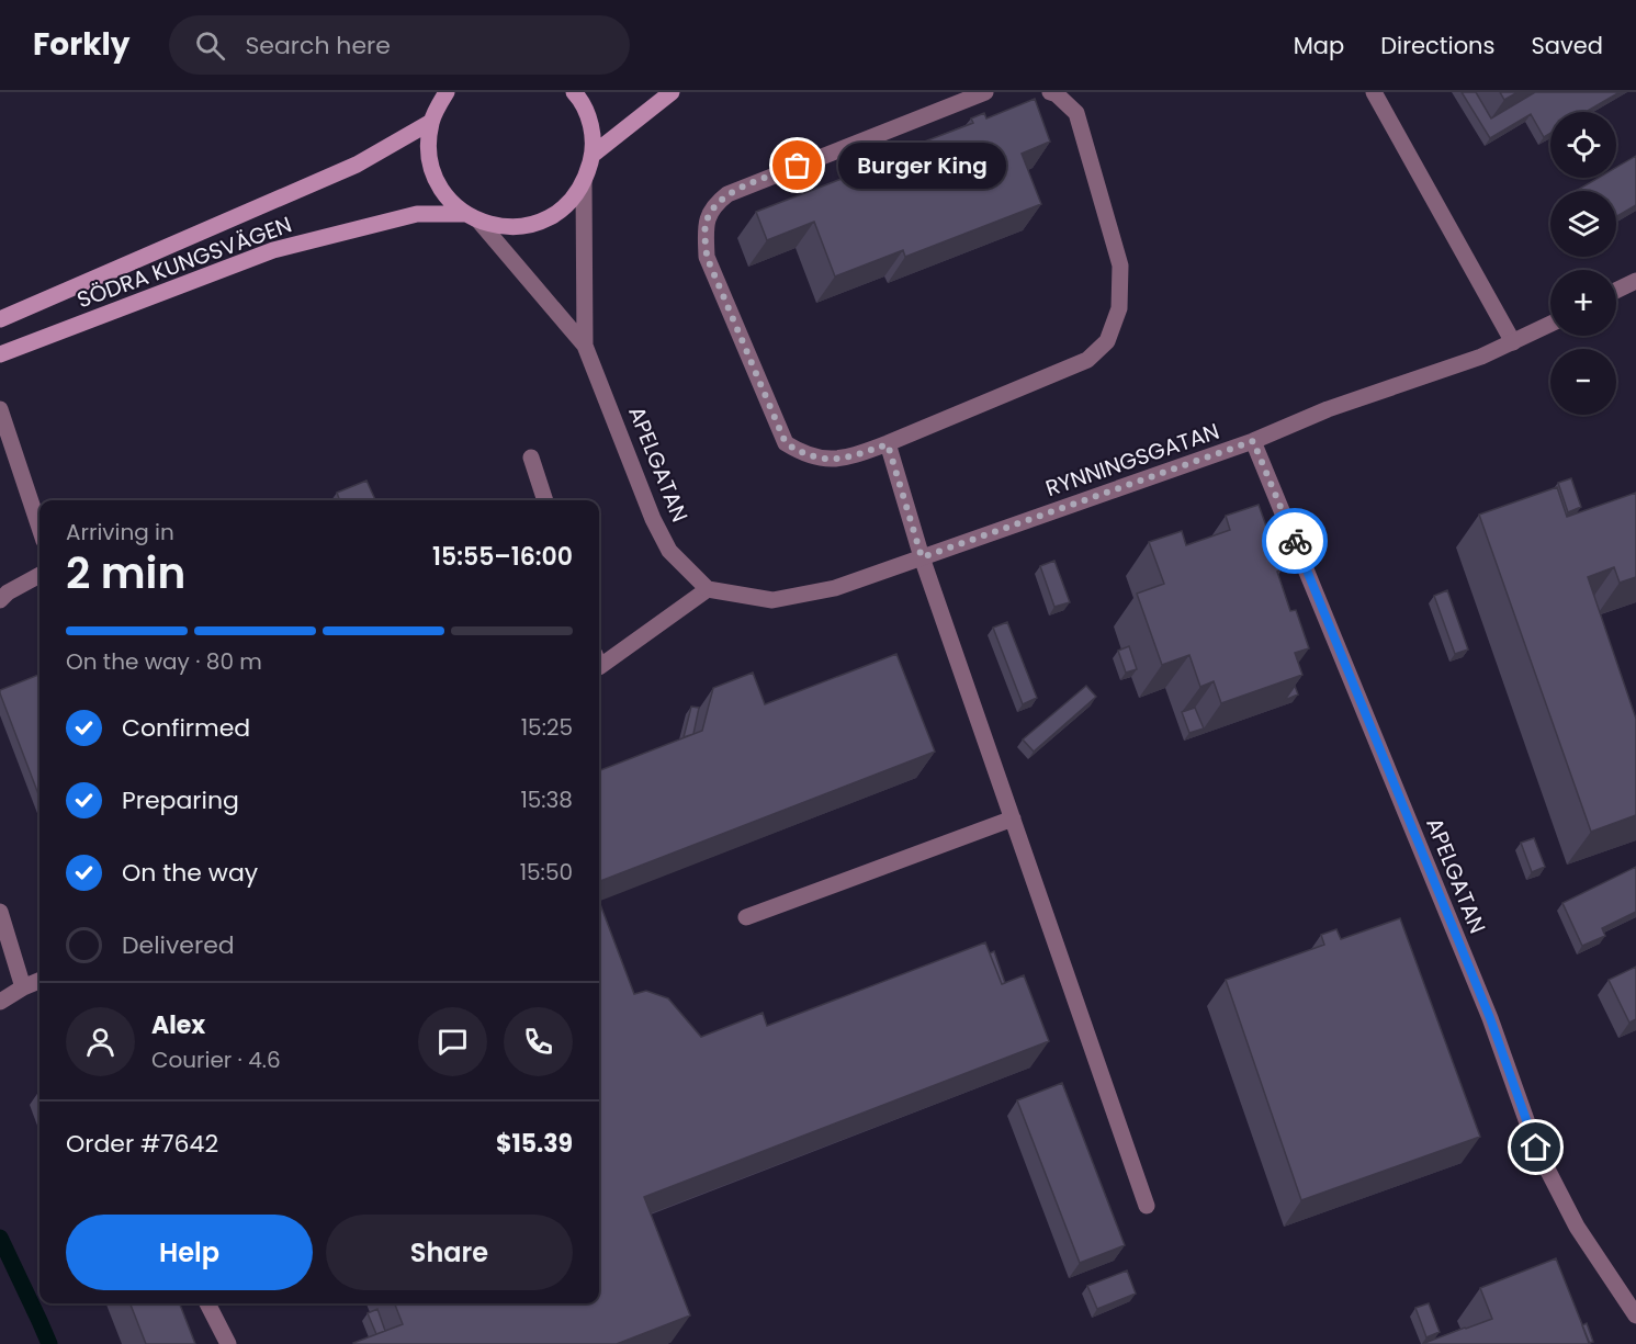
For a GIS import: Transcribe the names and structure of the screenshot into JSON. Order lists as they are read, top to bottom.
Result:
{
  "streets": {
    "main road": ["SÖDRA KUNGSVÄGEN"],
    "street": ["RYNNINGSGATAN", "APELGATAN"]
  },
  "crossings": [
    ["SÖDRA KUNGSVÄGEN", "APELGATAN"],
    ["RYNNINGSGATAN", "APELGATAN"]
  ],
  "places": ["Burger King"],
  "page": {
    "header": "Forkly",
    "search": "Search here",
    "nav": ["Map", "Directions", "Saved"],
    "map_buttons": ["+", "−"],
    "bubble": "Burger King",
    "heading": ["2 min", "Arriving in", "15:55–16:00"],
    "panel": [
      "Alex",
      "Courier · 4.6",
      "Order #7642",
      "$15.39"
    ],
    "bar": "On the way · 80 m",
    "list": [
      ["Confirmed", "15:25"],
      ["Preparing", "15:38"],
      ["On the way", "15:50"],
      "Delivered"
    ],
    "buttons": ["Help", "Share"]
  }
}
